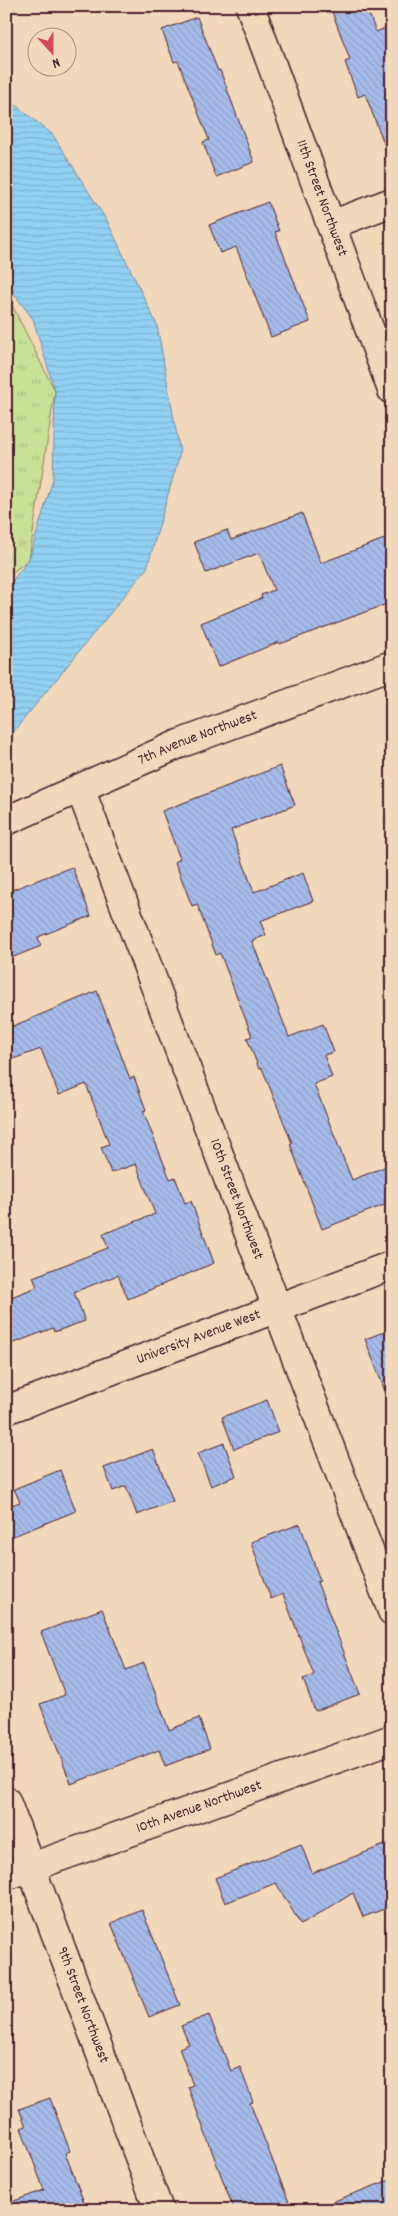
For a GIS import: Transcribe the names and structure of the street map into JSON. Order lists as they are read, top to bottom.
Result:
{
  "streets": {
    "street": [
      "11th Street Northwest",
      "7th Avenue Northwest",
      "10th Street Northwest",
      "University Avenue West",
      "10th Avenue Northwest",
      "9th Street Northwest"
    ]
  },
  "crossings": [
    ["7th Avenue Northwest", "10th Street Northwest"],
    ["10th Street Northwest", "University Avenue West"],
    ["10th Avenue Northwest", "9th Street Northwest"]
  ],
  "north": "bottom"
}
